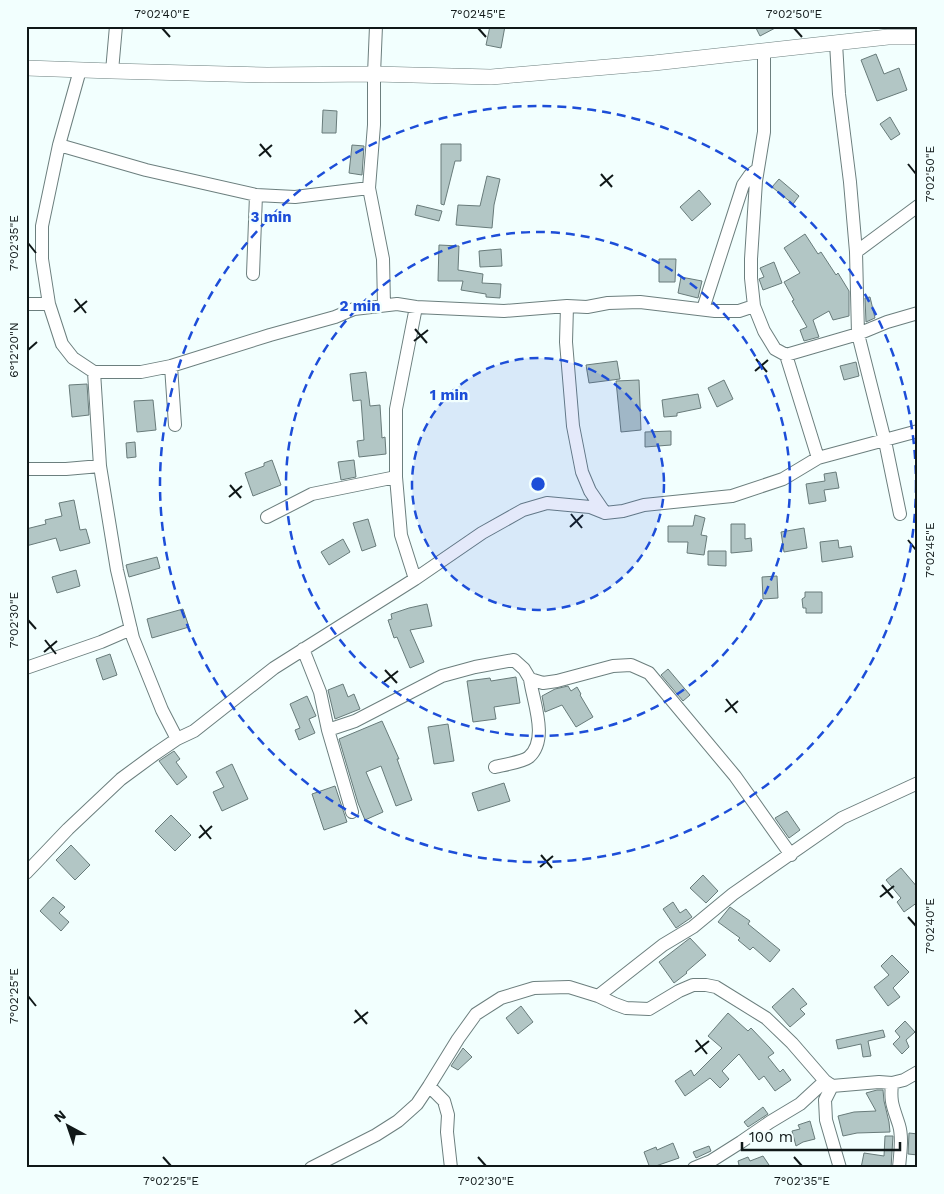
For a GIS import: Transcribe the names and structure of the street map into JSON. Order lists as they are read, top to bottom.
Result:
{
  "scale_bar": "100 m",
  "north": "top left",
  "coordinates": [
    "7°02'40\"E",
    "7°02'45\"E",
    "7°02'50\"E",
    "7°02'35\"E",
    "6°12'20\"N",
    "7°02'30\"E",
    "7°02'25\"E"
  ],
  "rings": ["3 min", "2 min", "1 min"]
}
